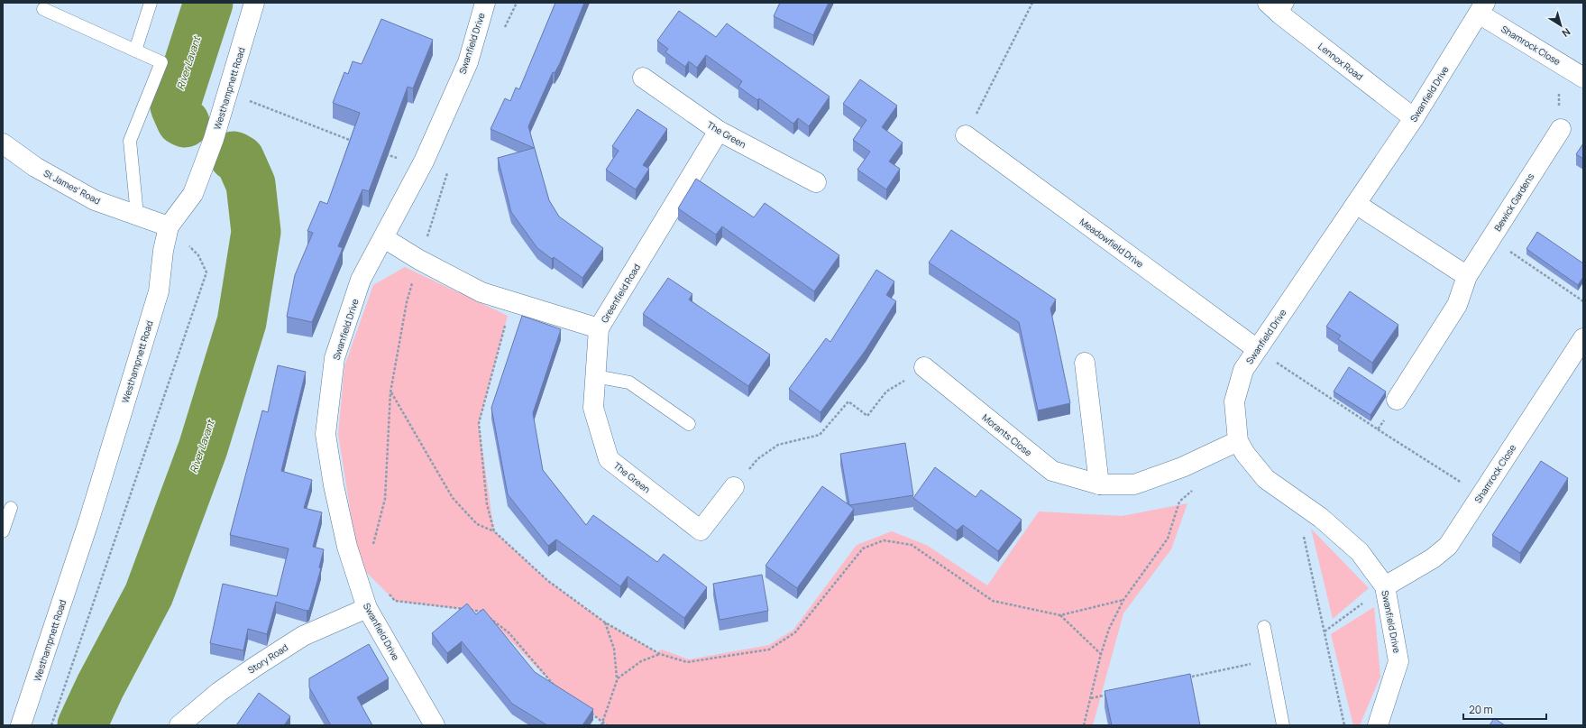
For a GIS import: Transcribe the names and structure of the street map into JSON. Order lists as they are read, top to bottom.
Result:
{
  "streets": {
    "street": [
      "Swanfield Drive",
      "Shamrock Close",
      "Lennox Road",
      "Westhampnett Road",
      "The Green",
      "St James' Road",
      "Bewick Gardens",
      "Meadowfield Drive",
      "Greenfield Road",
      "Morants Close",
      "Story Road"
    ]
  },
  "crossings": [
    ["Swanfield Drive", "Shamrock Close"],
    ["Swanfield Drive", "Lennox Road"],
    ["Swanfield Drive", "Meadowfield Drive"],
    ["Swanfield Drive", "Greenfield Road"],
    ["Swanfield Drive", "Morants Close"],
    ["Swanfield Drive", "Story Road"],
    ["Westhampnett Road", "St James' Road"],
    ["The Green", "Greenfield Road"]
  ],
  "water": ["River Lavant"],
  "scale_bar": "20 m",
  "north": "bottom right"
}
